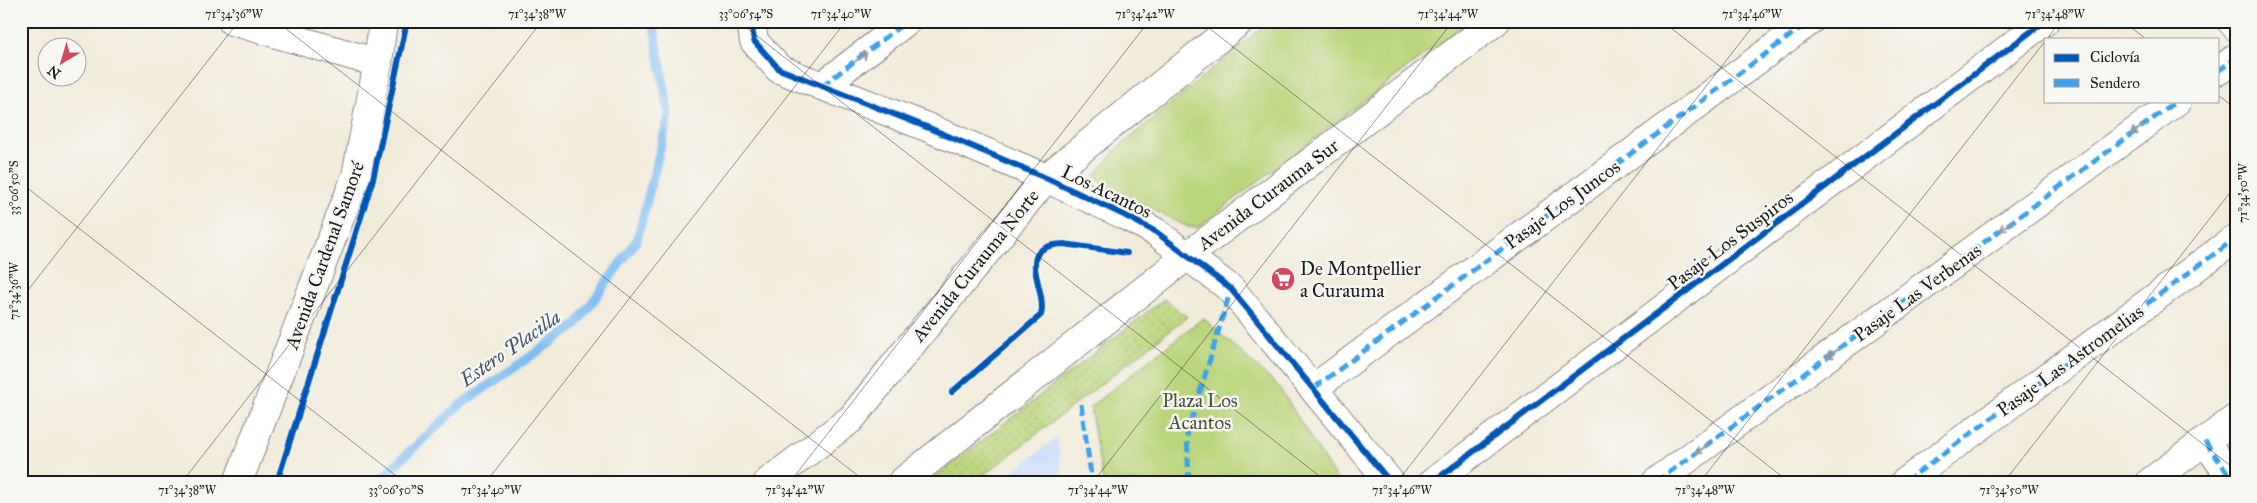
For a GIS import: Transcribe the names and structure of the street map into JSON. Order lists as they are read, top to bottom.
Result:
{
  "streets": {
    "street": [
      "Los Acantos",
      "Avenida Curauma Sur",
      "Pasaje Los Juncos",
      "Pasaje Los Suspiros",
      "Avenida Cardenal Samoré",
      "Avenida Curauma Norte",
      "Pasaje Las Verbenas",
      "Pasaje Las Astromelias"
    ]
  },
  "crossings": [
    ["Los Acantos", "Avenida Curauma Sur"],
    ["Los Acantos", "Pasaje Los Juncos"],
    ["Los Acantos", "Avenida Curauma Norte"]
  ],
  "one_way": ["Pasaje Las Verbenas"],
  "water": ["Estero Placilla"],
  "parks": ["Plaza Los Acantos"],
  "places": {
    "supermarket": ["De Montpellier a Curauma"]
  },
  "legend": ["Ciclovía", "Sendero"],
  "north": "bottom left",
  "coordinates": [
    "71°34'36\"W",
    "71°34'38\"W",
    "33°06'54\"S",
    "71°34'40\"W",
    "71°34'42\"W",
    "71°34'44\"W",
    "71°34'46\"W",
    "71°34'48\"W",
    "33°06'50\"S",
    "71°34'50\"W"
  ]
}
